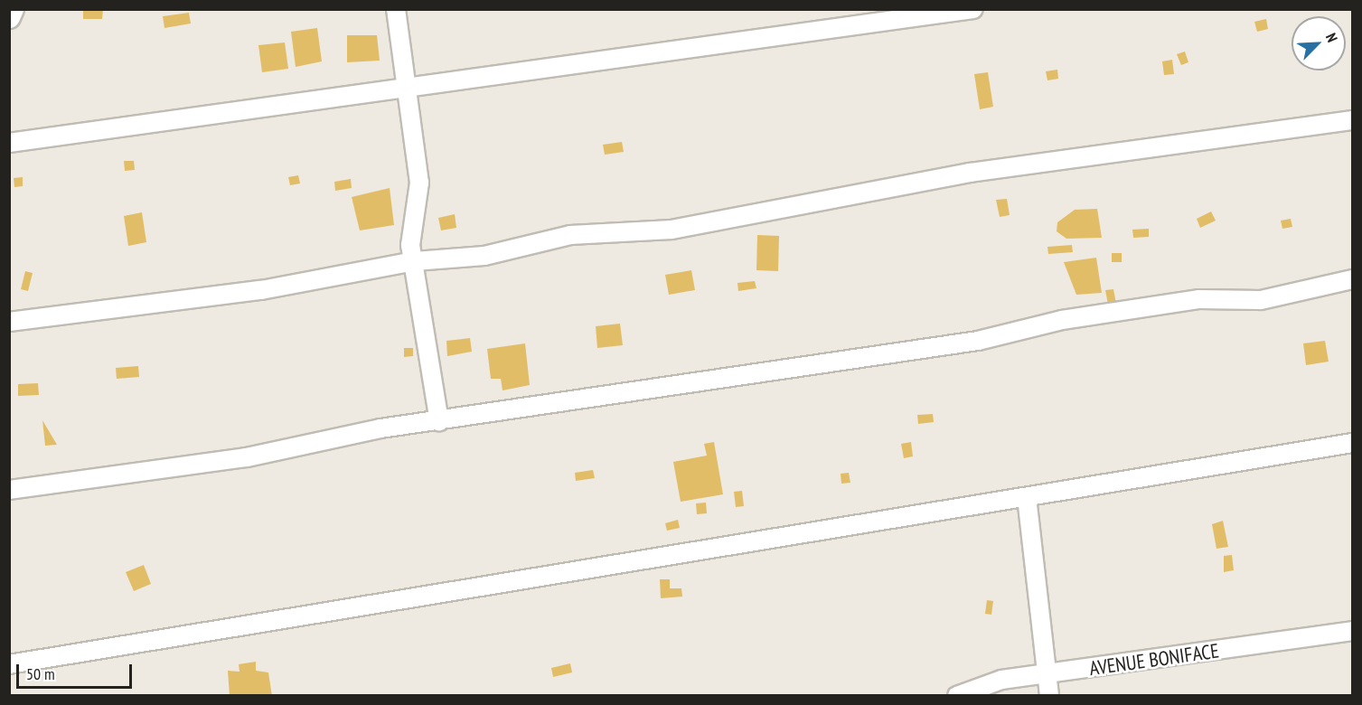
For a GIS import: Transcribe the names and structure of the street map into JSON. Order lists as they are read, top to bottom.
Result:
{
  "streets": {
    "street": ["AVENUE BONIFACE"]
  },
  "scale_bar": "50 m",
  "north": "top right"
}
